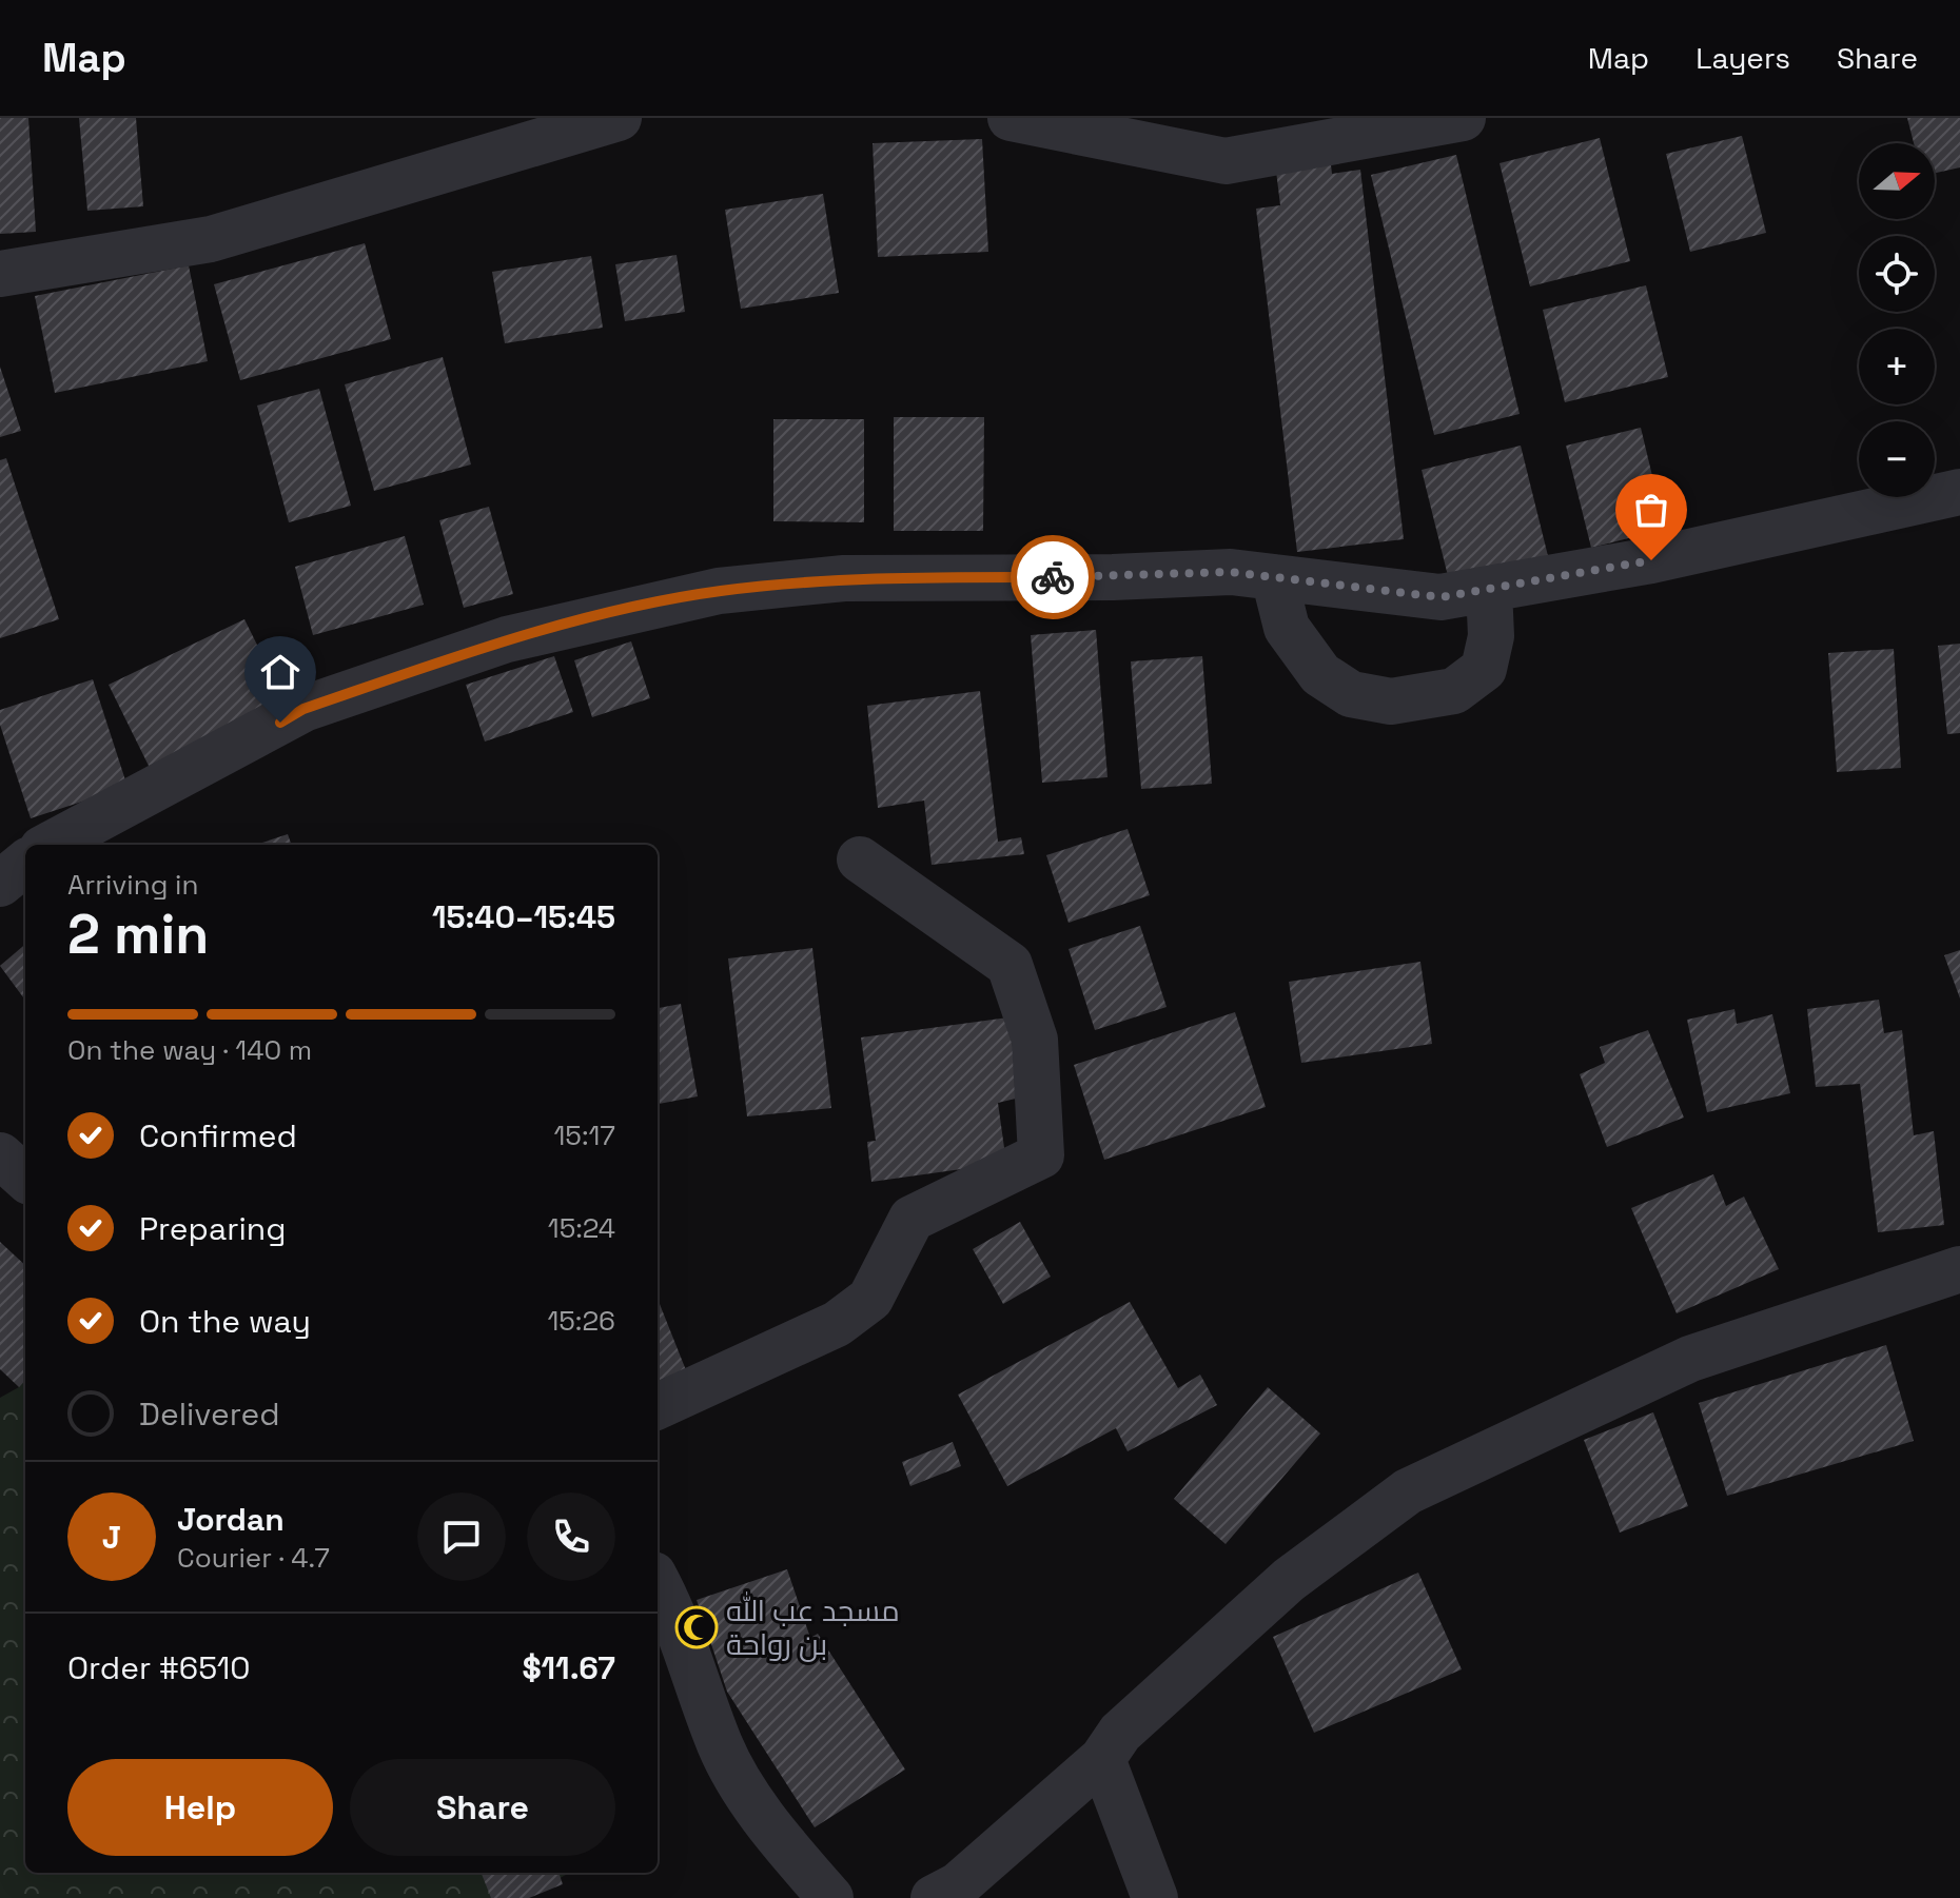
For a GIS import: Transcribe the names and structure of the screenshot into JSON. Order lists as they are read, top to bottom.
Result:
{
  "places": {
    "mosque": ["مسجد عب الله بن رواحة"]
  },
  "north": "right",
  "page": {
    "header": "Map",
    "nav": ["Map", "Layers", "Share"],
    "map_buttons": ["+", "−"],
    "heading": ["2 min", "Arriving in", "15:40–15:45"],
    "panel": [
      "Jordan",
      "Courier · 4.7",
      "Order #6510",
      "$11.67"
    ],
    "bar": "On the way · 140 m",
    "list": [
      ["Confirmed", "15:17"],
      ["Preparing", "15:24"],
      ["On the way", "15:26"],
      "Delivered"
    ],
    "round": "J",
    "buttons": ["Help", "Share"]
  }
}
